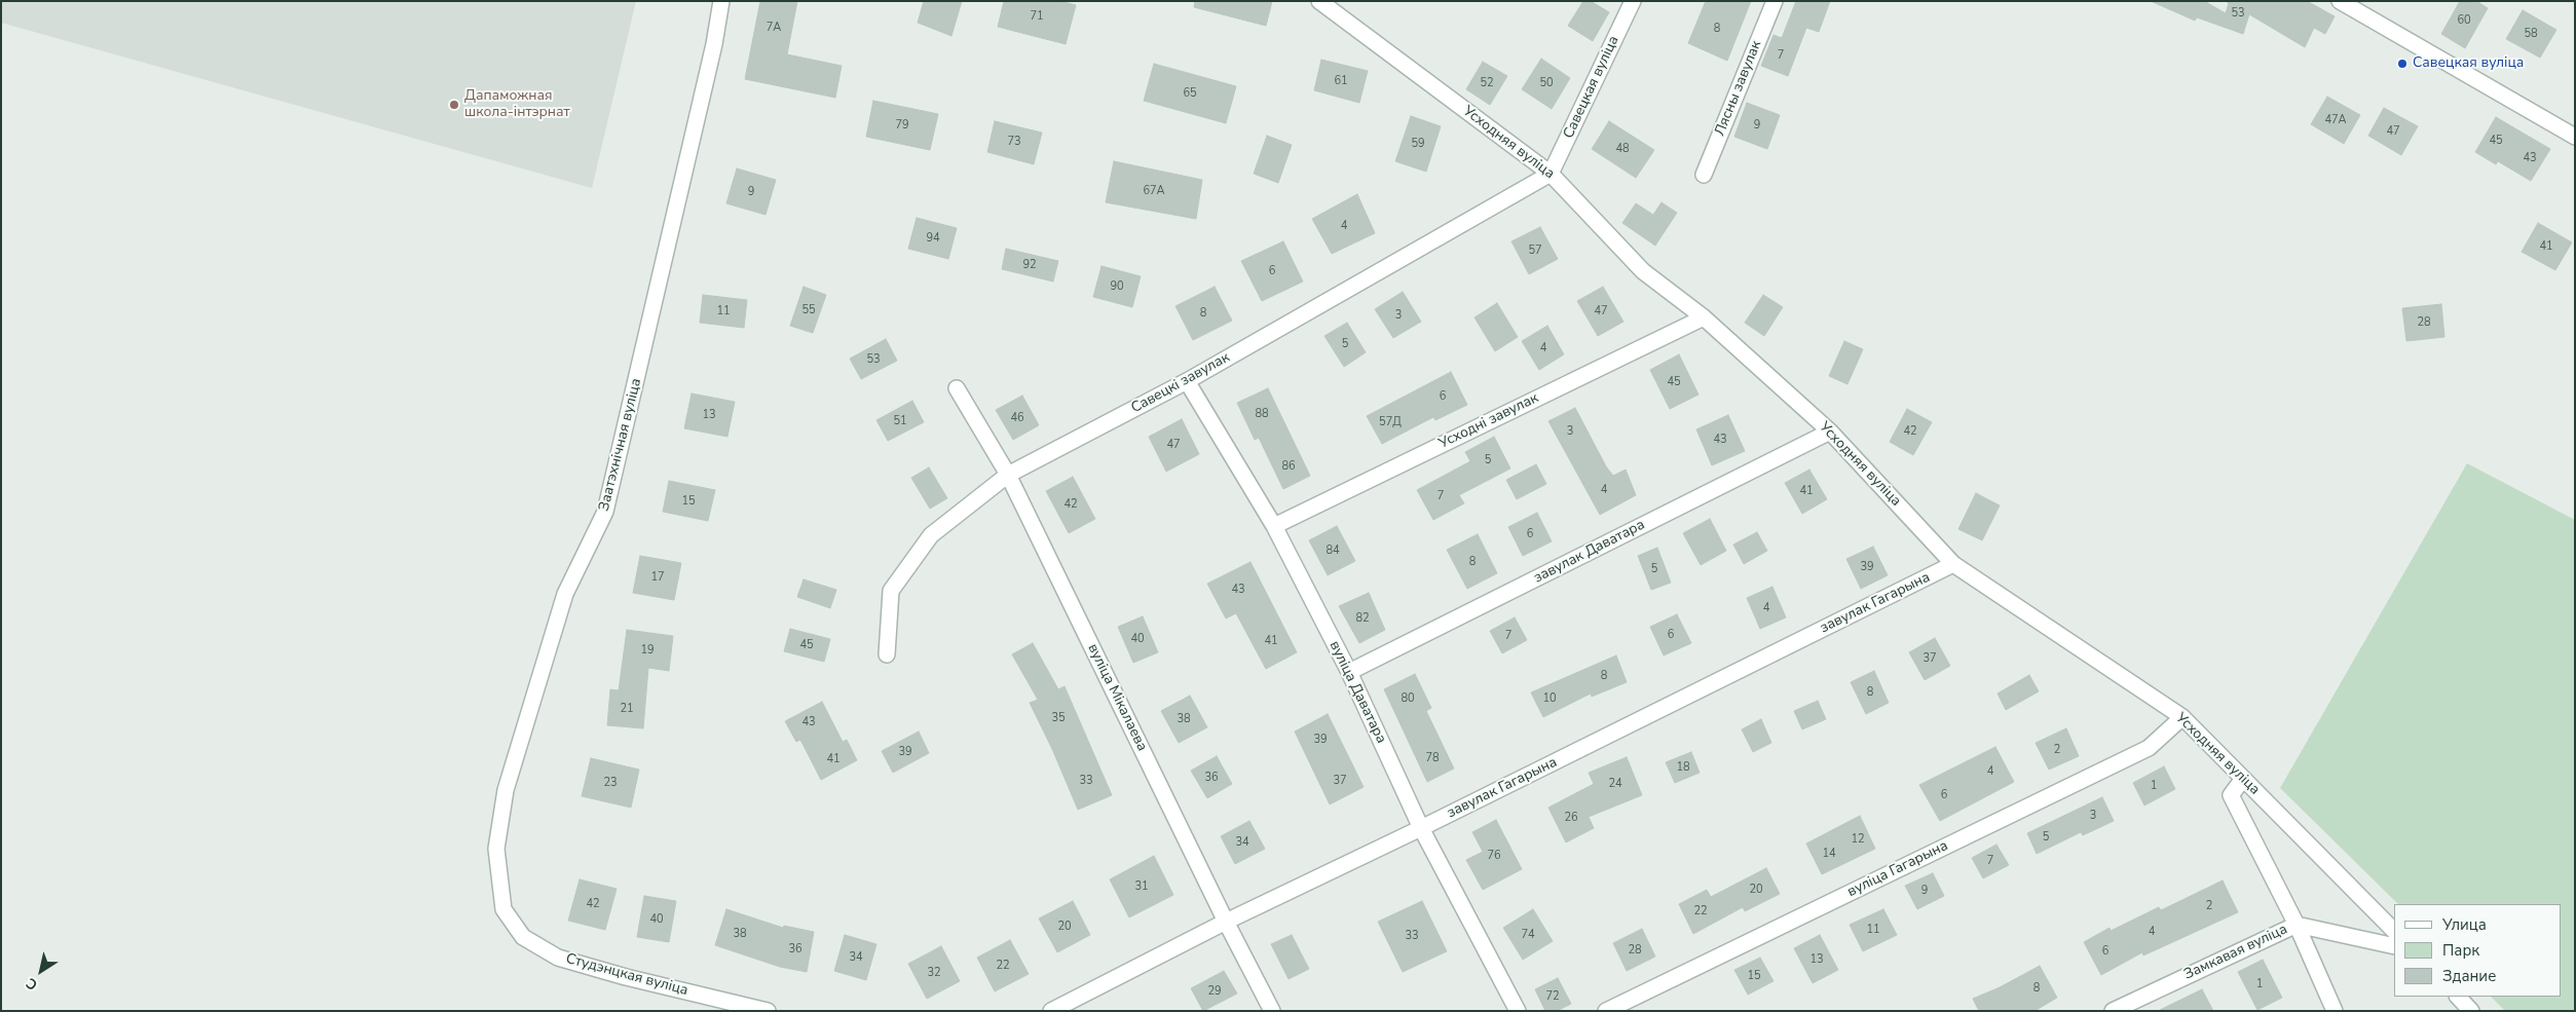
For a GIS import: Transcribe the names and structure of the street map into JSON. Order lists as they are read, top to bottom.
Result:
{
  "streets": {
    "street": [
      "Савецкая вуліца",
      "Лясны завулак",
      "Усходняя вуліца",
      "Савецкі завулак",
      "Усходні завулак",
      "Заатэхнічная вуліца",
      "завулак Даватара",
      "завулак Гагарына",
      "вуліца Даватара",
      "вуліца Мікалаева",
      "вуліца Гагарына",
      "Замкавая вуліца",
      "Студэнцкая вуліца"
    ]
  },
  "crossings": [
    ["Савецкая вуліца", "Усходняя вуліца"],
    ["Савецкая вуліца", "Савецкі завулак"],
    ["Усходняя вуліца", "Савецкі завулак"],
    ["Усходняя вуліца", "Усходні завулак"],
    ["Усходняя вуліца", "завулак Даватара"],
    ["Усходняя вуліца", "завулак Гагарына"],
    ["Усходняя вуліца", "вуліца Гагарына"],
    ["Савецкі завулак", "вуліца Даватара"],
    ["Савецкі завулак", "вуліца Мікалаева"],
    ["Усходні завулак", "вуліца Даватара"],
    ["Заатэхнічная вуліца", "Студэнцкая вуліца"],
    ["завулак Даватара", "вуліца Даватара"],
    ["завулак Гагарына", "вуліца Даватара"],
    ["завулак Гагарына", "вуліца Мікалаева"]
  ],
  "places": ["Савецкая вуліца", "Дапаможная школа-інтэрнат"],
  "house_numbers": [
    "53",
    "71",
    "60",
    "7А",
    "8",
    "58",
    "7",
    "61",
    "52",
    "50",
    "65",
    "47А",
    "79",
    "9",
    "47",
    "45",
    "73",
    "59",
    "48",
    "43",
    "67А",
    "9",
    "4",
    "94",
    "41",
    "57",
    "92",
    "6",
    "90",
    "55",
    "11",
    "47",
    "8",
    "3",
    "28",
    "5",
    "4",
    "53",
    "45",
    "6",
    "88",
    "13",
    "46",
    "51",
    "57Д",
    "3",
    "42",
    "43",
    "47",
    "5",
    "86",
    "4",
    "41",
    "7",
    "15",
    "42",
    "6",
    "84",
    "8",
    "39",
    "5",
    "17",
    "43",
    "4",
    "82",
    "6",
    "7",
    "40",
    "41",
    "45",
    "19",
    "37",
    "8",
    "8",
    "80",
    "10",
    "21",
    "35",
    "38",
    "43",
    "39",
    "2",
    "39",
    "78",
    "41",
    "18",
    "4",
    "36",
    "33",
    "37",
    "23",
    "24",
    "1",
    "6",
    "3",
    "26",
    "5",
    "12",
    "34",
    "14",
    "76",
    "7",
    "31",
    "20",
    "9",
    "42",
    "2",
    "22",
    "40",
    "20",
    "11",
    "4",
    "38",
    "74",
    "33",
    "36",
    "28",
    "6",
    "34",
    "13",
    "22",
    "32",
    "15",
    "1",
    "8",
    "29",
    "72"
  ],
  "legend": ["Улица", "Парк", "Здание"],
  "north": "bottom left"
}
